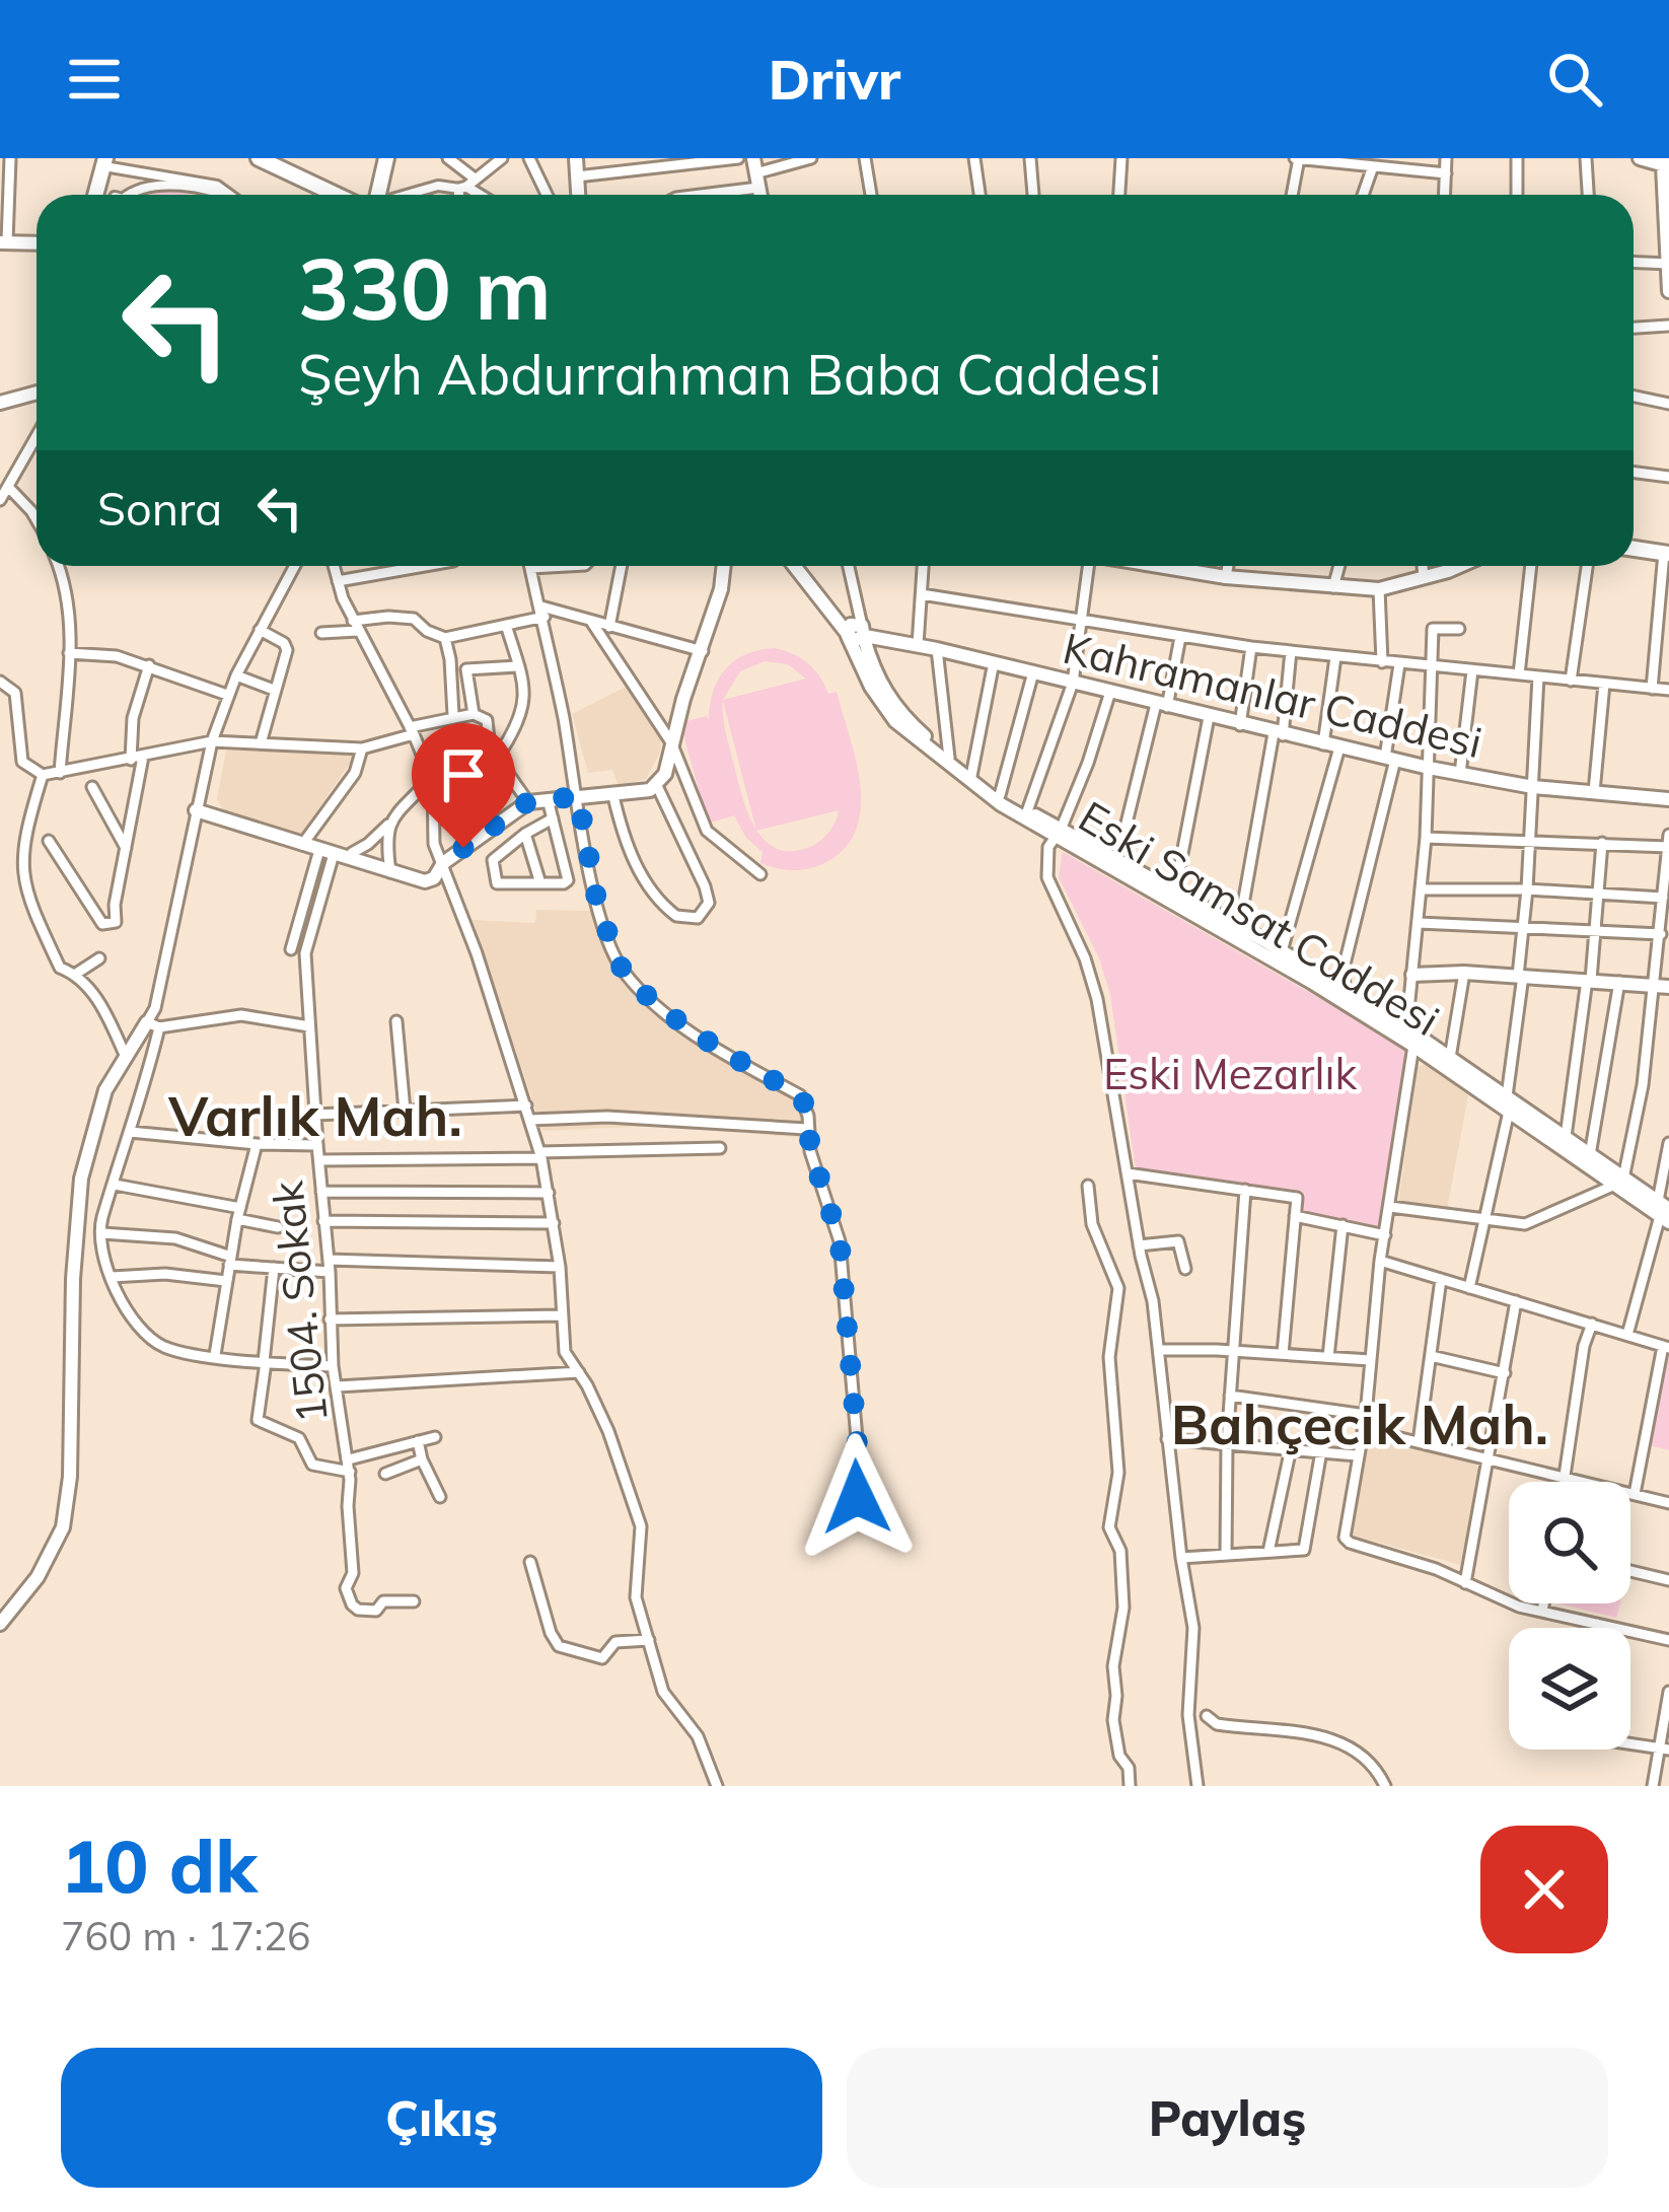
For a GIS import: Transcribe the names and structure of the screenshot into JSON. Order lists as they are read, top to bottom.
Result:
{
  "streets": {
    "street": ["Kahramanlar Caddesi", "Eski Samsat Caddesi", "1504. Sokak"]
  },
  "crossings": [
    ["Kahramanlar Caddesi", "Eski Samsat Caddesi"]
  ],
  "districts": ["Varlık Mah.", "Bahçecik Mah."],
  "parks": ["Eski Mezarlık"],
  "page": {
    "header": "Drivr",
    "turn": ["330 m", "Şeyh Abdurrahman Baba Caddesi"],
    "then": "Sonra",
    "heading": ["10 dk", "760 m · 17:26"],
    "buttons": ["Çıkış", "Paylaş"]
  }
}
